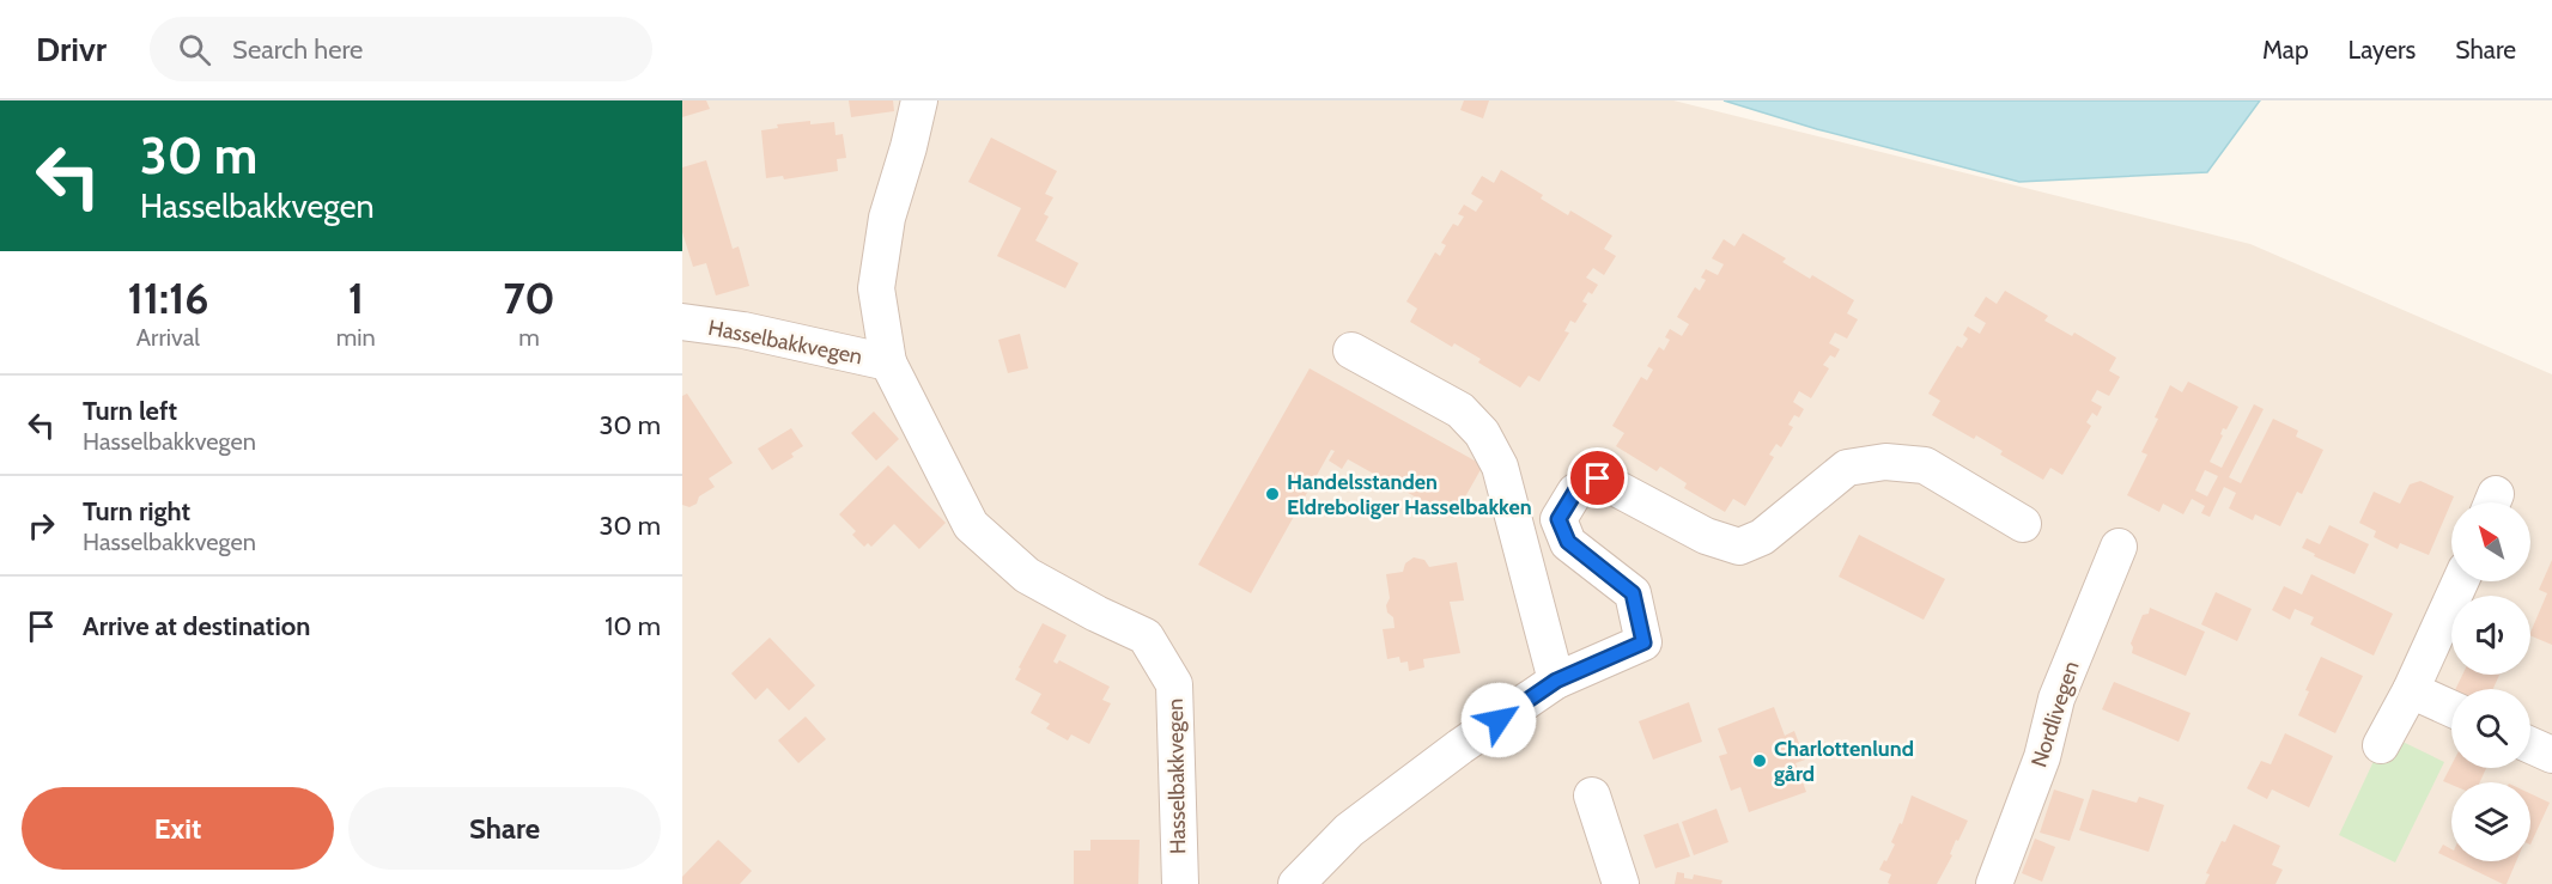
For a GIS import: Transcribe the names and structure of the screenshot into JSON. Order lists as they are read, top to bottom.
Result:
{
  "streets": {
    "street": ["Hasselbakkvegen", "Nordlivegen"]
  },
  "places": ["Handelsstanden Eldreboliger Hasselbakken", "Charlottenlund gård"],
  "north": "top left",
  "page": {
    "header": "Drivr",
    "search": "Search here",
    "nav": ["Map", "Layers", "Share"],
    "turn": ["30 m", "Hasselbakkvegen"],
    "eta": [
      "11:16",
      "Arrival",
      "1",
      "min",
      "70",
      "m"
    ],
    "list": [
      {
        "name": "Turn left",
        "note": "Hasselbakkvegen",
        "value": "30 m"
      },
      {
        "name": "Turn right",
        "note": "Hasselbakkvegen",
        "value": "30 m"
      },
      {
        "name": "Arrive at destination",
        "value": "10 m"
      }
    ],
    "buttons": ["Exit", "Share"]
  }
}
